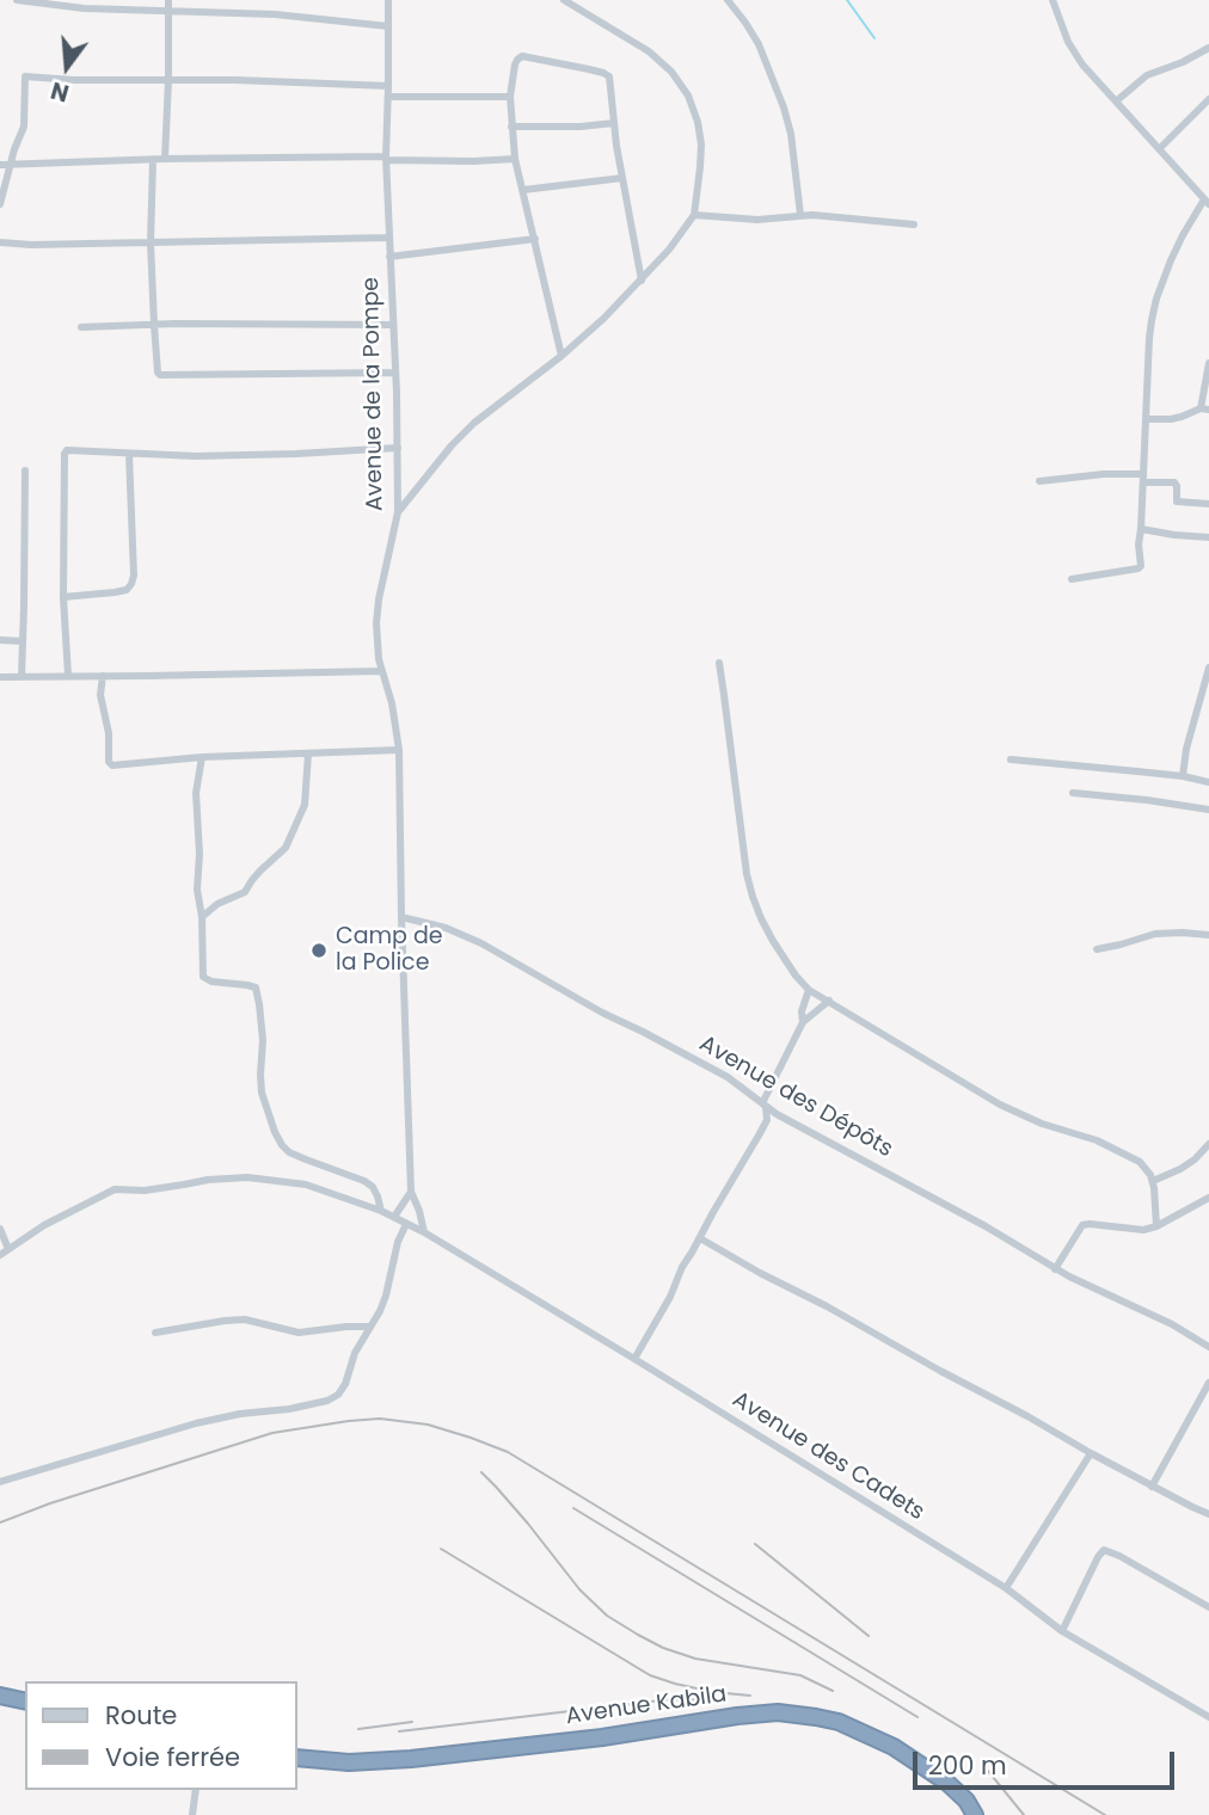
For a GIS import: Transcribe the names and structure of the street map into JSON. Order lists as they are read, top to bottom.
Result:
{
  "streets": {
    "highway": ["Avenue Kabila"],
    "street": ["Avenue de la Pompe", "Avenue des Dépôts", "Avenue des Cadets"]
  },
  "crossings": [
    ["Avenue de la Pompe", "Avenue des Dépôts"],
    ["Avenue de la Pompe", "Avenue des Cadets"]
  ],
  "places": ["Camp de la Police"],
  "legend": ["Route", "Voie ferrée"],
  "scale_bar": "200 m",
  "north": "bottom"
}
